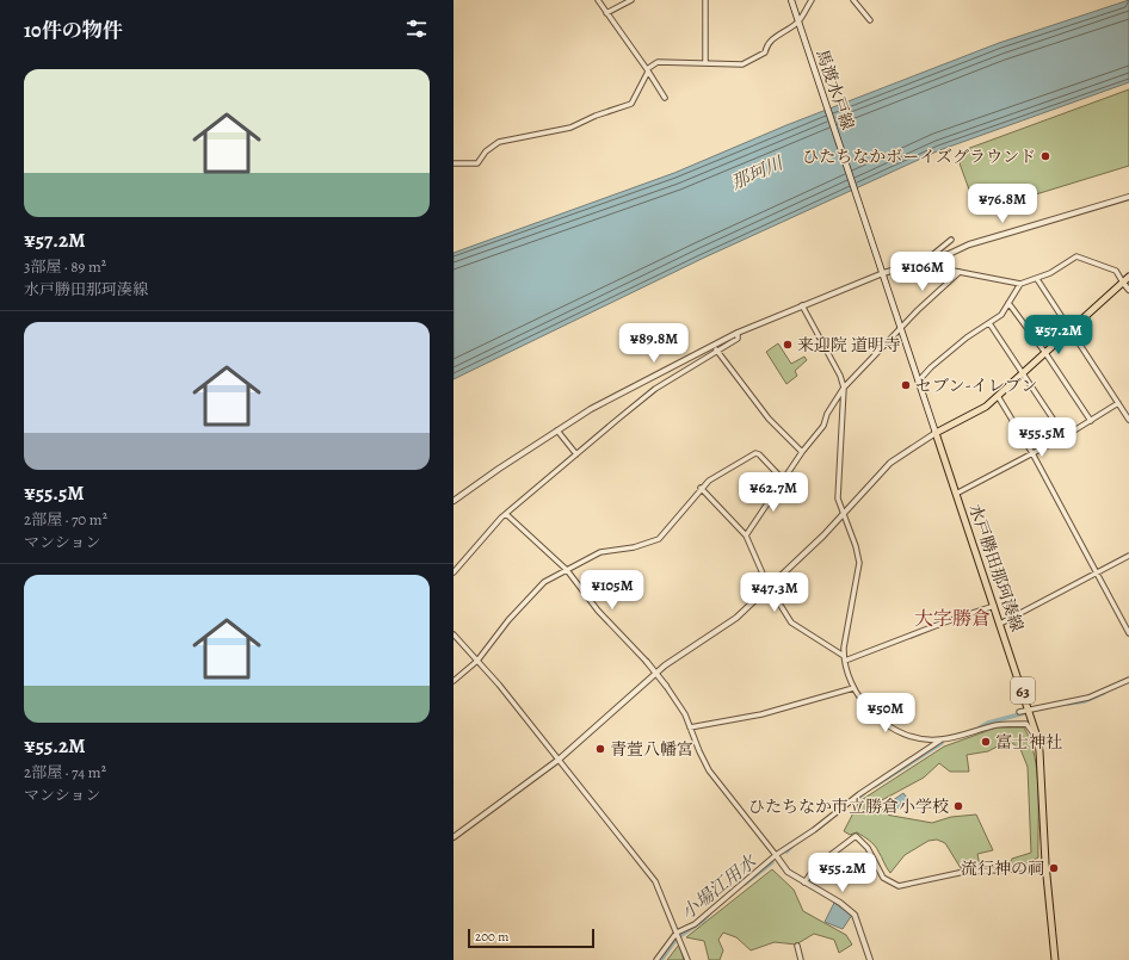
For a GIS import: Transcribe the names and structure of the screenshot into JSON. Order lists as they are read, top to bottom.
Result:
{
  "streets": {
    "main road": ["馬渡水戸線", "水戸勝田那珂湊線", "63"]
  },
  "crossings": [
    ["馬渡水戸線", "水戸勝田那珂湊線"]
  ],
  "districts": ["大字勝倉"],
  "water": ["那珂川", "小場江用水"],
  "places": [
    "ひたちなかボーイズグラウンド",
    "来迎院 道明寺",
    "セブン-イレブン",
    "富士神社",
    "青萱八幡宮",
    "ひたちなか市立勝倉小学校",
    "流行神の祠"
  ],
  "scale_bar": "200 m",
  "page": {
    "heading": "10件の物件",
    "list": [
      {
        "name": "¥57.2M",
        "note": "3部屋 · 89 m² · 水戸勝田那珂湊線"
      },
      {
        "name": "¥55.5M",
        "note": "2部屋 · 70 m² · マンション"
      },
      {
        "name": "¥55.2M",
        "note": "2部屋 · 74 m² · マンション"
      }
    ],
    "price": [
      "¥76.8M",
      "¥106M",
      "¥57.2M",
      "¥89.8M",
      "¥55.5M",
      "¥62.7M",
      "¥105M",
      "¥47.3M",
      "¥50M",
      "¥55.2M"
    ],
    "scale": "200 m"
  }
}
